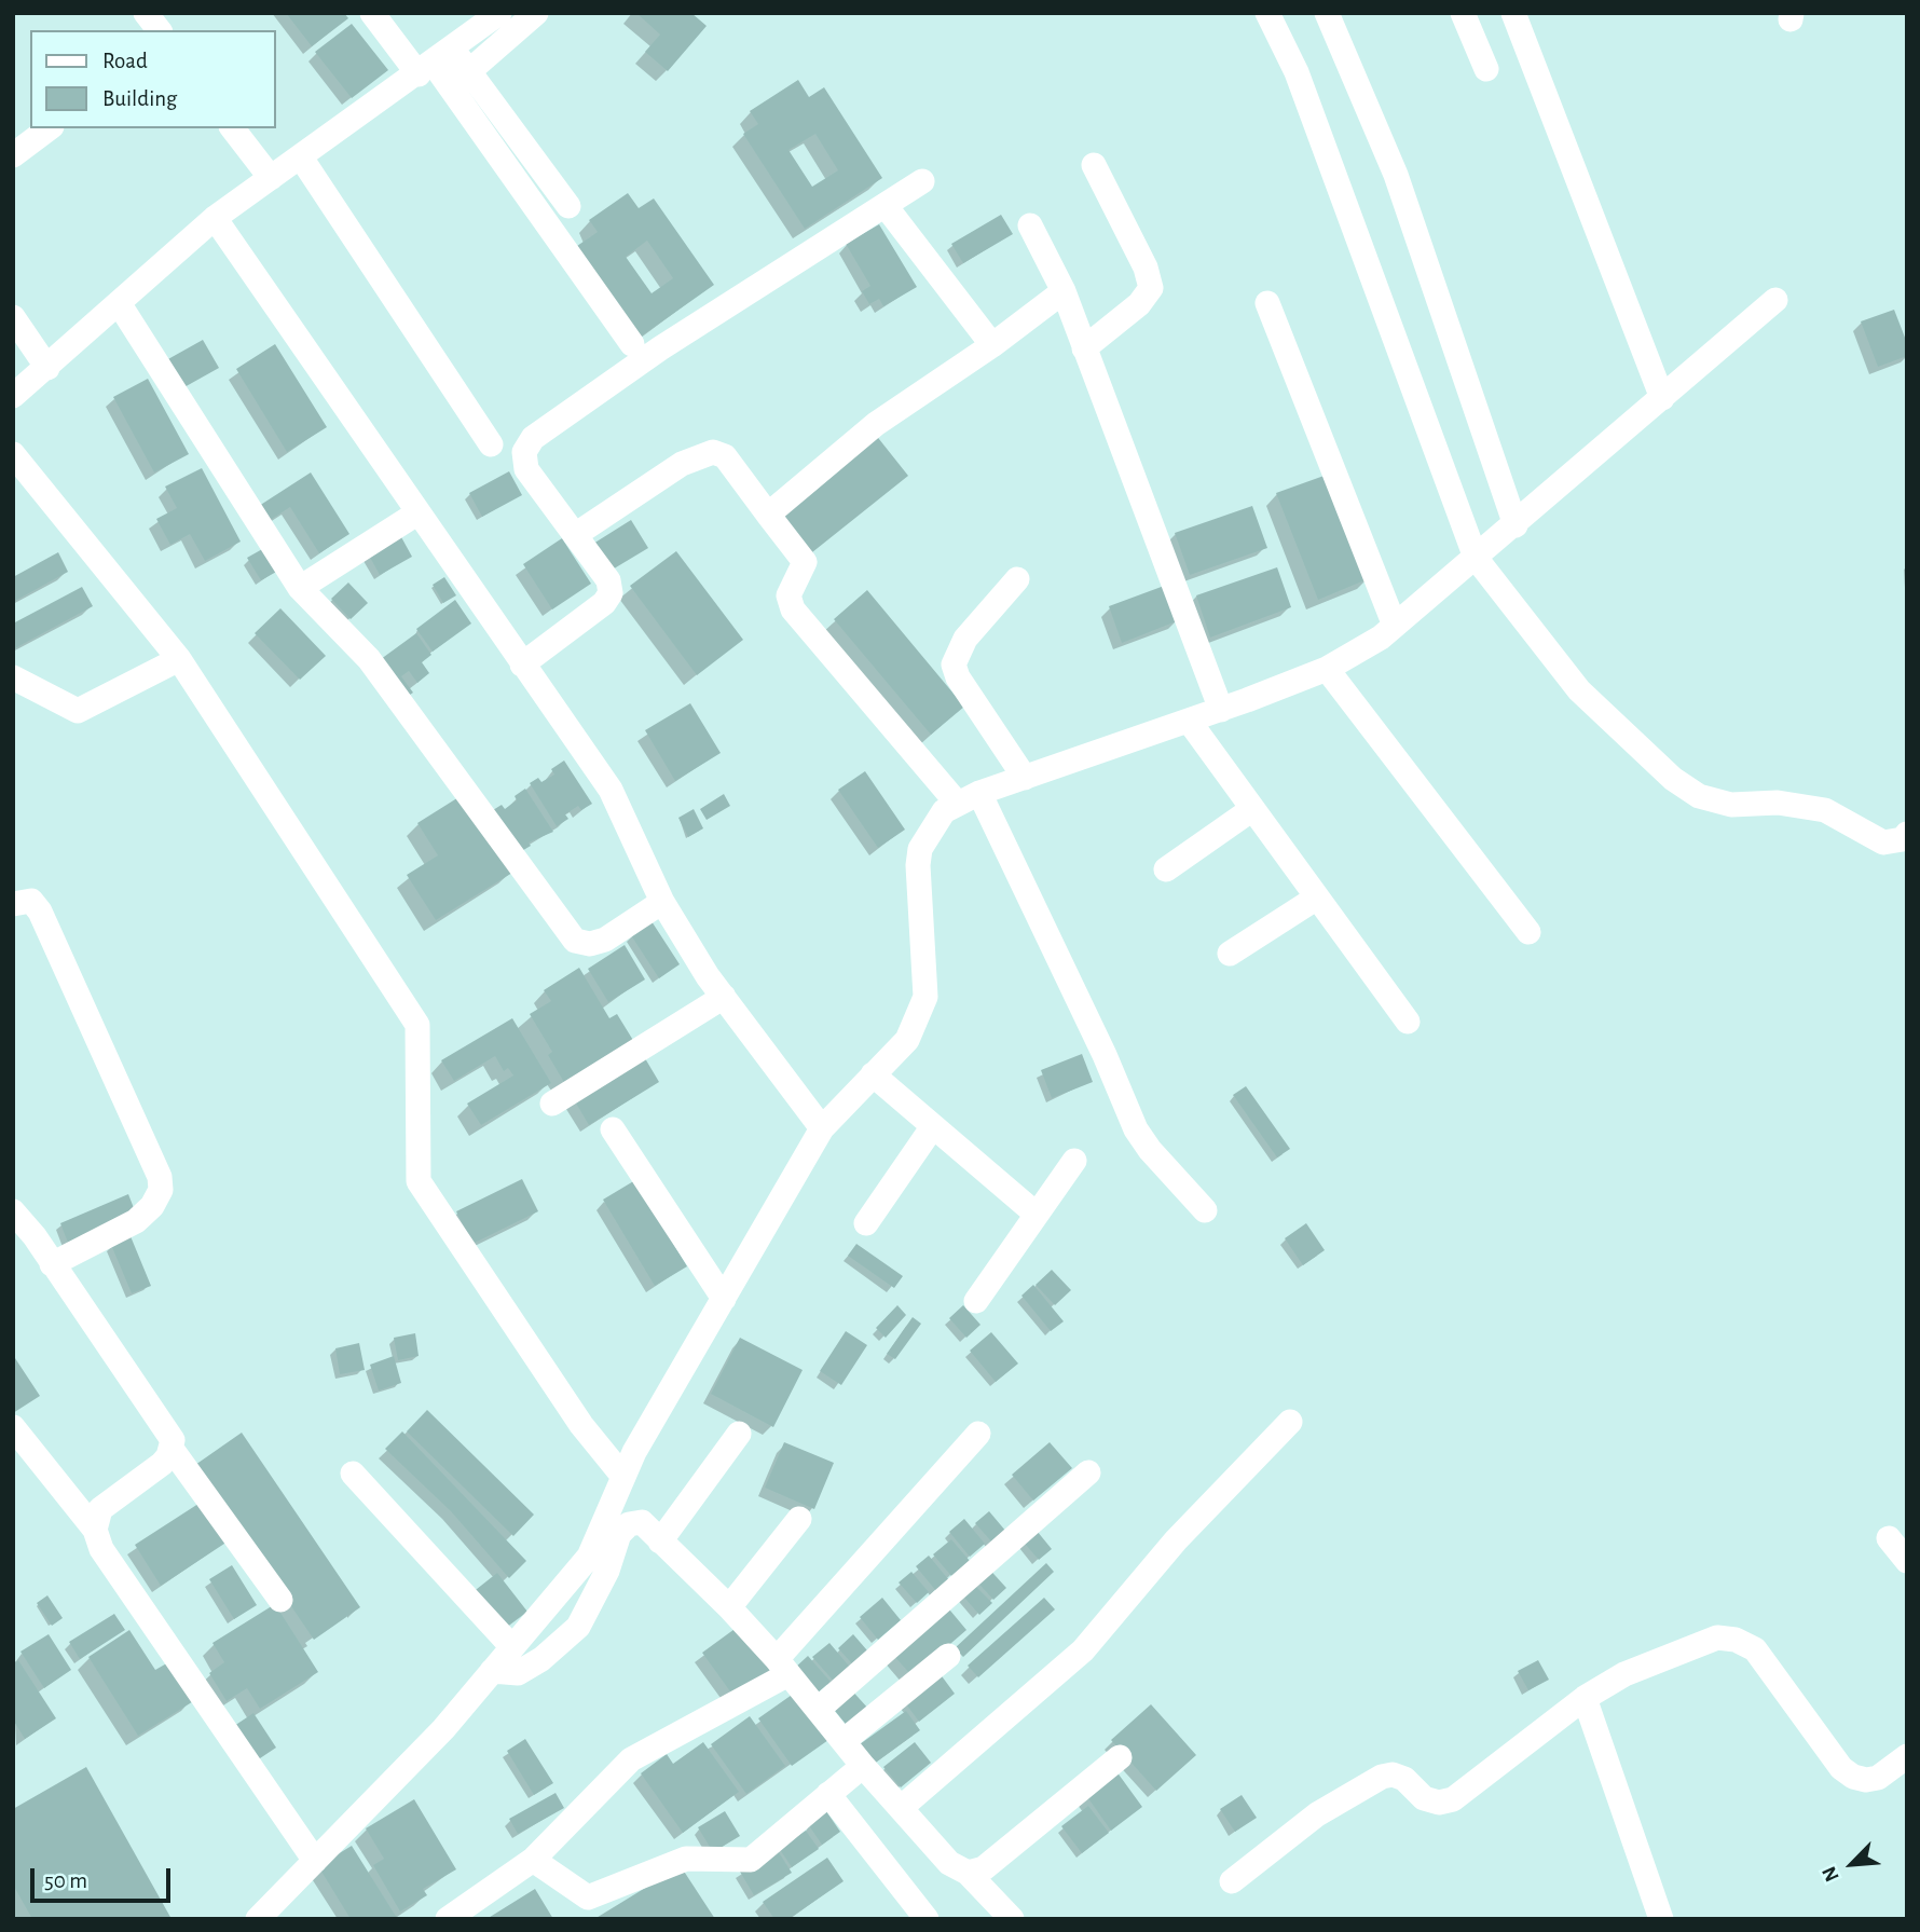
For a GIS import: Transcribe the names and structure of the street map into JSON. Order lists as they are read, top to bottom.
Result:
{
  "legend": ["Road", "Building"],
  "scale_bar": "50 m",
  "north": "bottom left"
}
